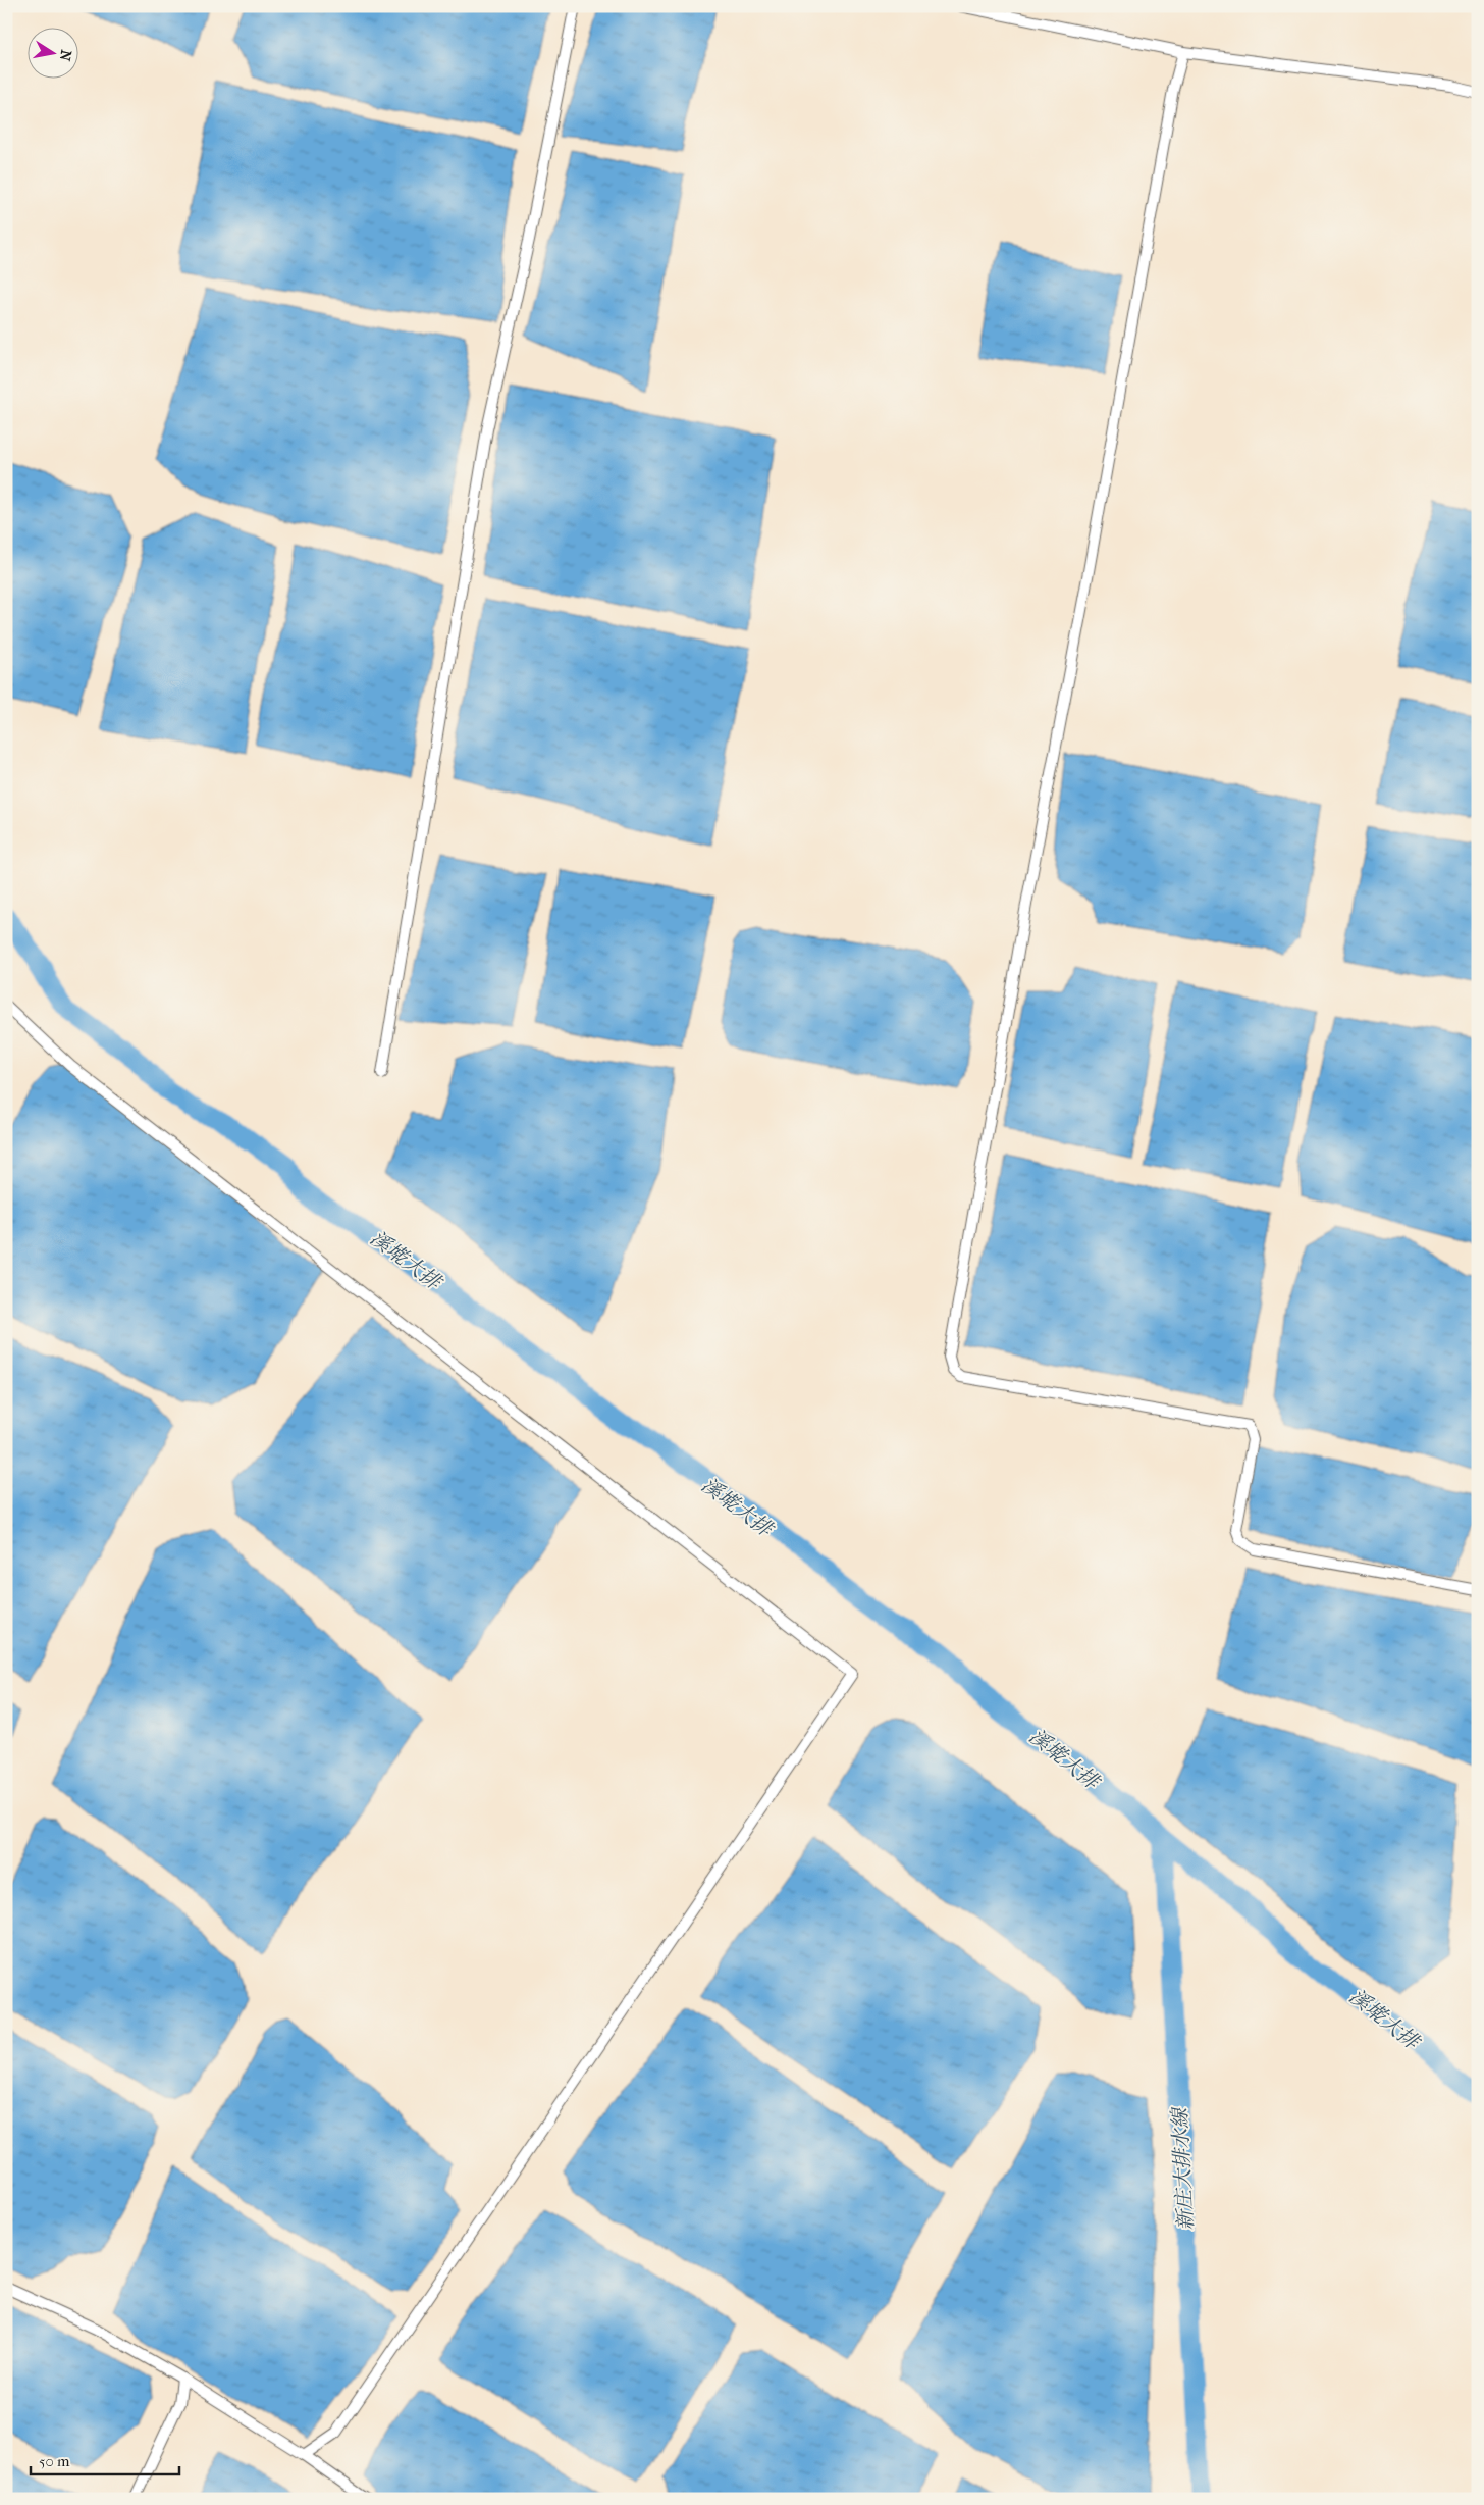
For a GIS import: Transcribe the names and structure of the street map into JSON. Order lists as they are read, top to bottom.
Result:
{
  "water": ["溪墘大排", "新庄大排水線"],
  "scale_bar": "50 m",
  "north": "right"
}
